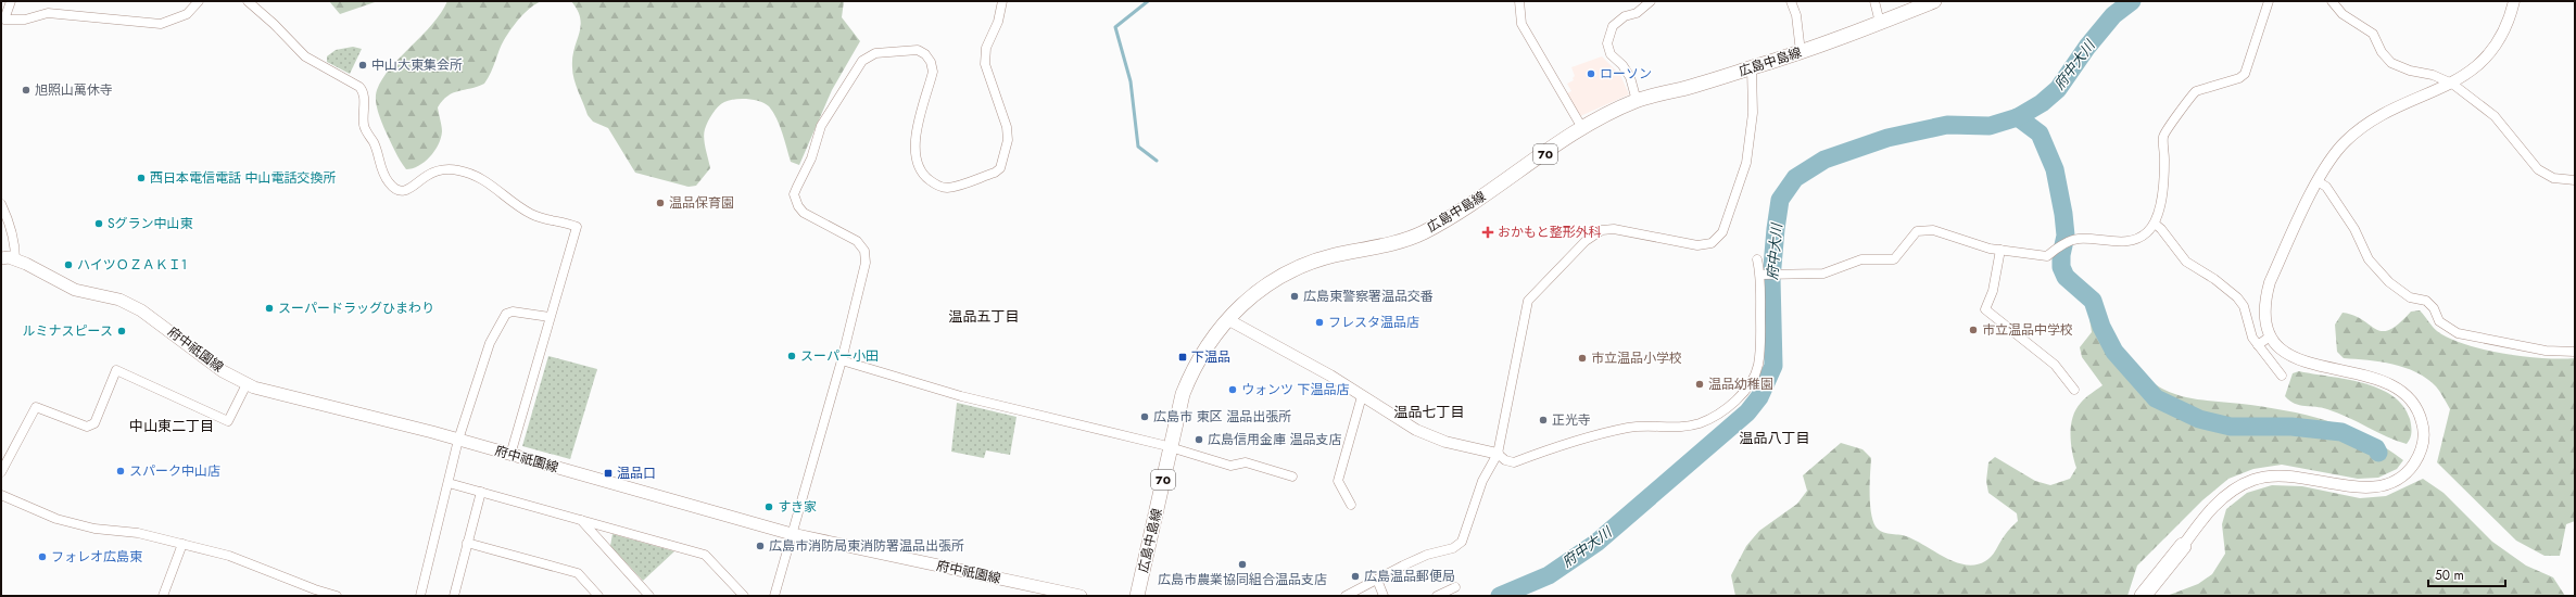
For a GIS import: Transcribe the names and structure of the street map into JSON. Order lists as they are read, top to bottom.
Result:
{
  "streets": {
    "main road": ["広島中島線", "70", "府中祇園線"]
  },
  "districts": [
    "温品五丁目",
    "温品七丁目",
    "中山東二丁目",
    "温品八丁目"
  ],
  "water": ["府中大川"],
  "places": {
    "other": [
      "中山大東集会所",
      "ローソン",
      "旭照山萬休寺",
      "西日本電信電話 中山電話交換所",
      "温品保育園",
      "Sグラン中山東",
      "ハイツＯＺＡＫＩ1",
      "広島東警察署温品交番",
      "スーパードラッグひまわり",
      "フレスタ温品店",
      "市立温品中学校",
      "ルミナスピース",
      "スーパー小田",
      "市立温品小学校",
      "温品幼稚園",
      "ウォンツ 下温品店",
      "広島市 東区 温品出張所",
      "正光寺",
      "広島信用金庫 温品支店",
      "スパーク中山店",
      "すき家",
      "広島市消防局東消防署温品出張所",
      "フォレオ広島東",
      "広島市農業協同組合温品支店",
      "広島温品郵便局"
    ],
    "health": ["おかもと整形外科"],
    "transit": ["下温品", "温品口"]
  },
  "scale_bar": "50 m"
}
